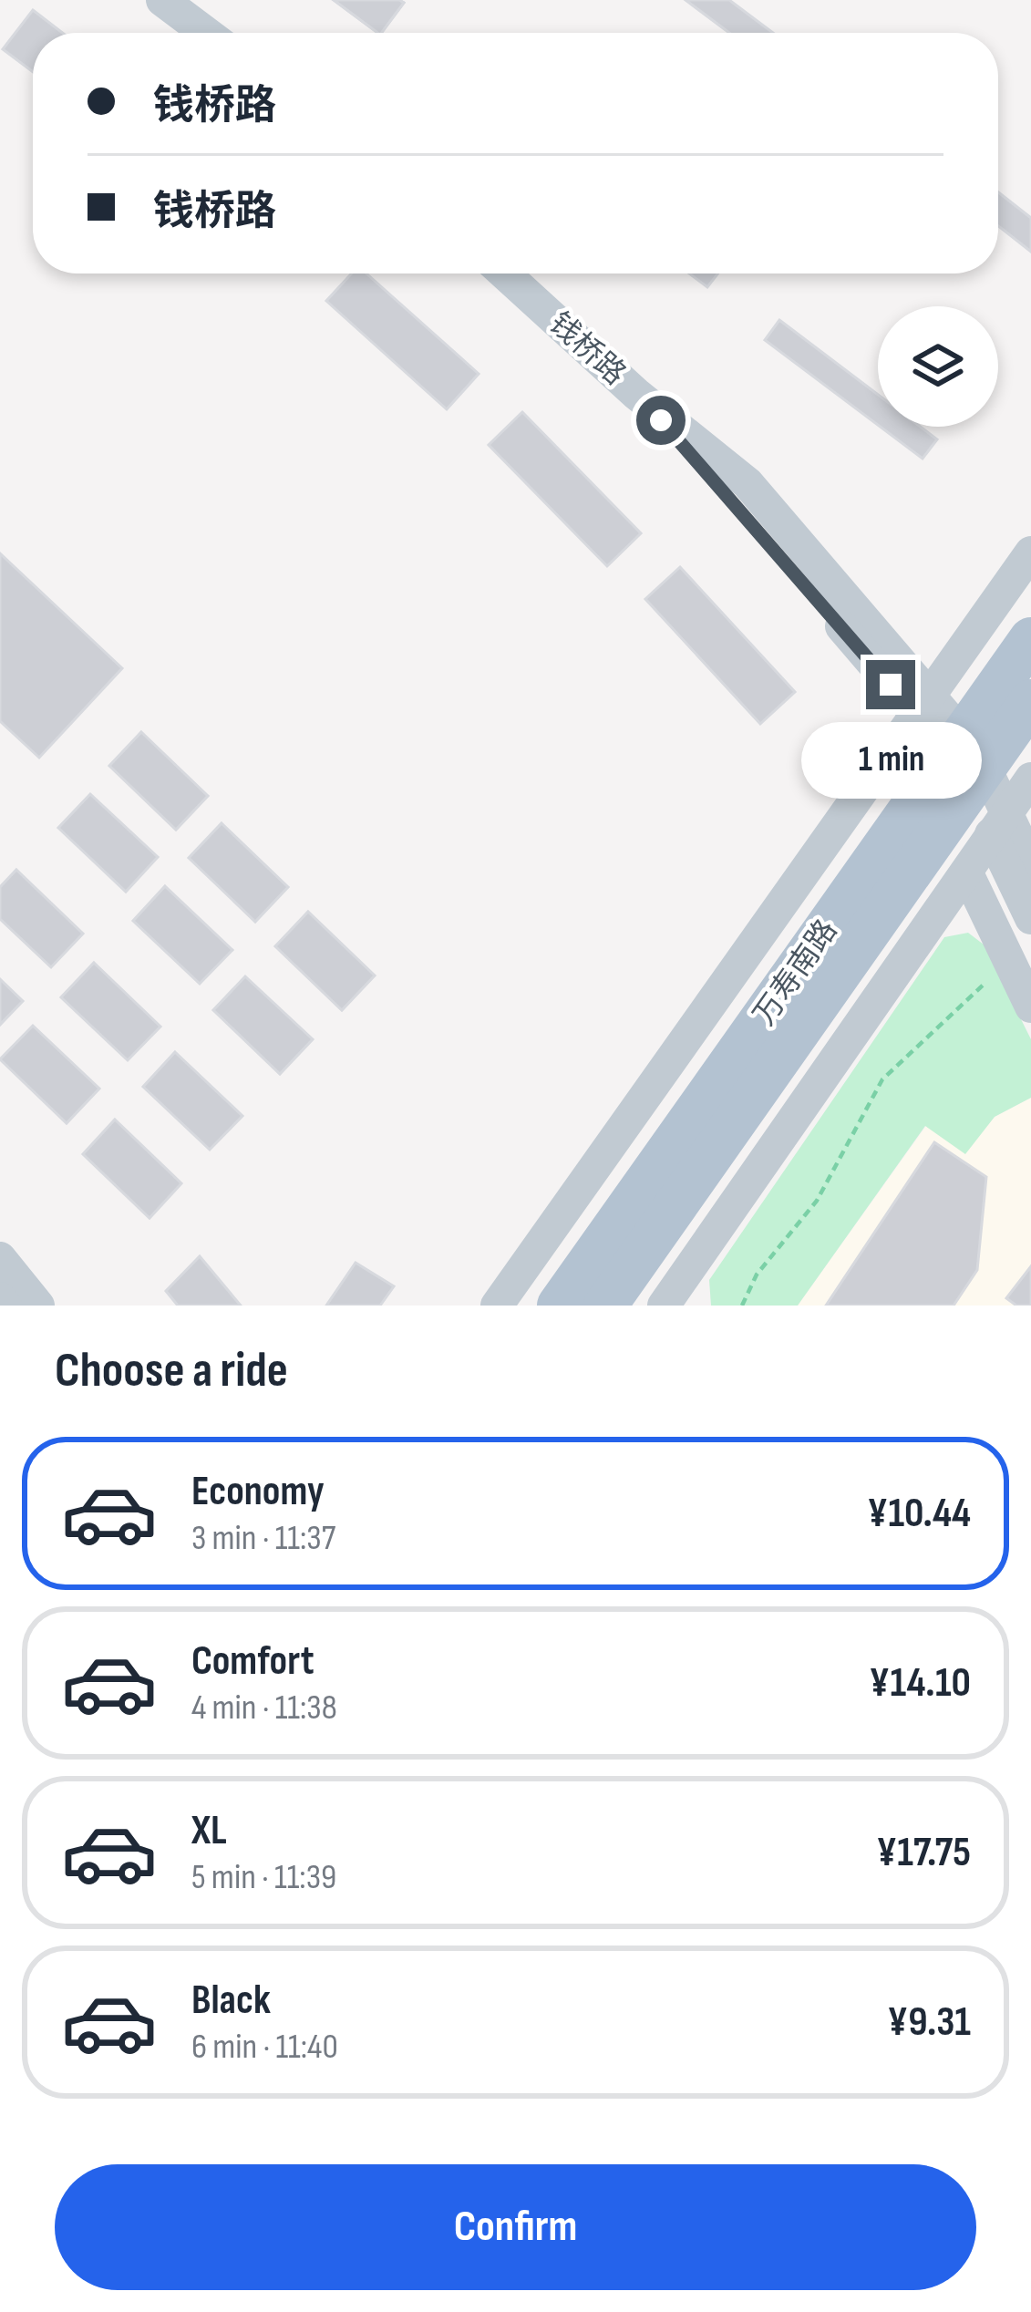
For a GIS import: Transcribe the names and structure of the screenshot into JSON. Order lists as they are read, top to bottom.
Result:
{
  "streets": {
    "main road": ["万寿南路"],
    "street": ["钱桥路"]
  },
  "crossings": [
    ["钱桥路", "万寿南路"]
  ],
  "page": {
    "banner": ["钱桥路", "钱桥路"],
    "bubble": "1 min",
    "heading": "Choose a ride",
    "list": [
      {
        "name": "Economy",
        "note": "3 min · 11:37",
        "value": "¥10.44"
      },
      {
        "name": "Comfort",
        "note": "4 min · 11:38",
        "value": "¥14.10"
      },
      {
        "name": "XL",
        "note": "5 min · 11:39",
        "value": "¥17.75"
      },
      {
        "name": "Black",
        "note": "6 min · 11:40",
        "value": "¥9.31"
      }
    ],
    "buttons": "Confirm"
  }
}
